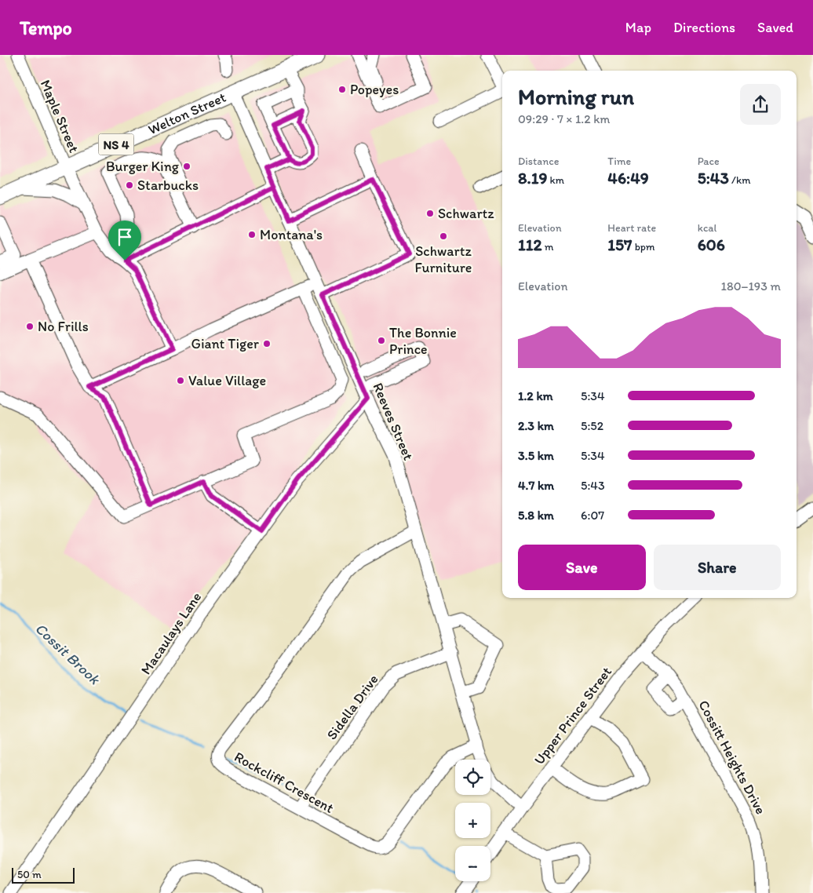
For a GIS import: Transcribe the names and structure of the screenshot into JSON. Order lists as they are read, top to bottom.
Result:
{
  "streets": {
    "main road": ["Welton Street", "NS 4"],
    "street": [
      "Maple Street",
      "Reeves Street",
      "Macaulays Lane",
      "Sidella Drive",
      "Upper Prince Street",
      "Cossitt Heights Drive",
      "Rockcliff Crescent"
    ]
  },
  "crossings": [
    ["Welton Street", "Maple Street"],
    ["Welton Street", "Reeves Street"],
    ["Reeves Street", "Macaulays Lane"],
    ["Reeves Street", "Sidella Drive"],
    ["Reeves Street", "Upper Prince Street"],
    ["Reeves Street", "Rockcliff Crescent"],
    ["Sidella Drive", "Rockcliff Crescent"],
    ["Upper Prince Street", "Cossitt Heights Drive"]
  ],
  "water": ["Cossit Brook"],
  "places": [
    "Popeyes",
    "Burger King",
    "Starbucks",
    "Schwartz",
    "Montana's",
    "Schwartz Furniture",
    "No Frills",
    "The Bonnie Prince",
    "Giant Tiger",
    "Value Village"
  ],
  "scale_bar": "50 m",
  "page": {
    "header": "Tempo",
    "nav": ["Map", "Directions", "Saved"],
    "heading": ["Morning run", "09:29 · 7 × 1.2 km"],
    "stats": [
      ["Distance", "8.19 km"],
      ["Time", "46:49"],
      ["Pace", "5:43 /km"],
      ["Elevation", "112 m"],
      ["Heart rate", "157 bpm"],
      ["kcal", "606"]
    ],
    "chart": ["Elevation", "180–193 m"],
    "list": [
      {
        "name": "1.2 km",
        "note": "5:34"
      },
      {
        "name": "2.3 km",
        "note": "5:52"
      },
      {
        "name": "3.5 km",
        "note": "5:34"
      },
      {
        "name": "4.7 km",
        "note": "5:43"
      },
      {
        "name": "5.8 km",
        "note": "6:07"
      }
    ],
    "buttons": ["Save", "Share"],
    "map_buttons": ["+", "−"],
    "scale": "50 m"
  }
}
